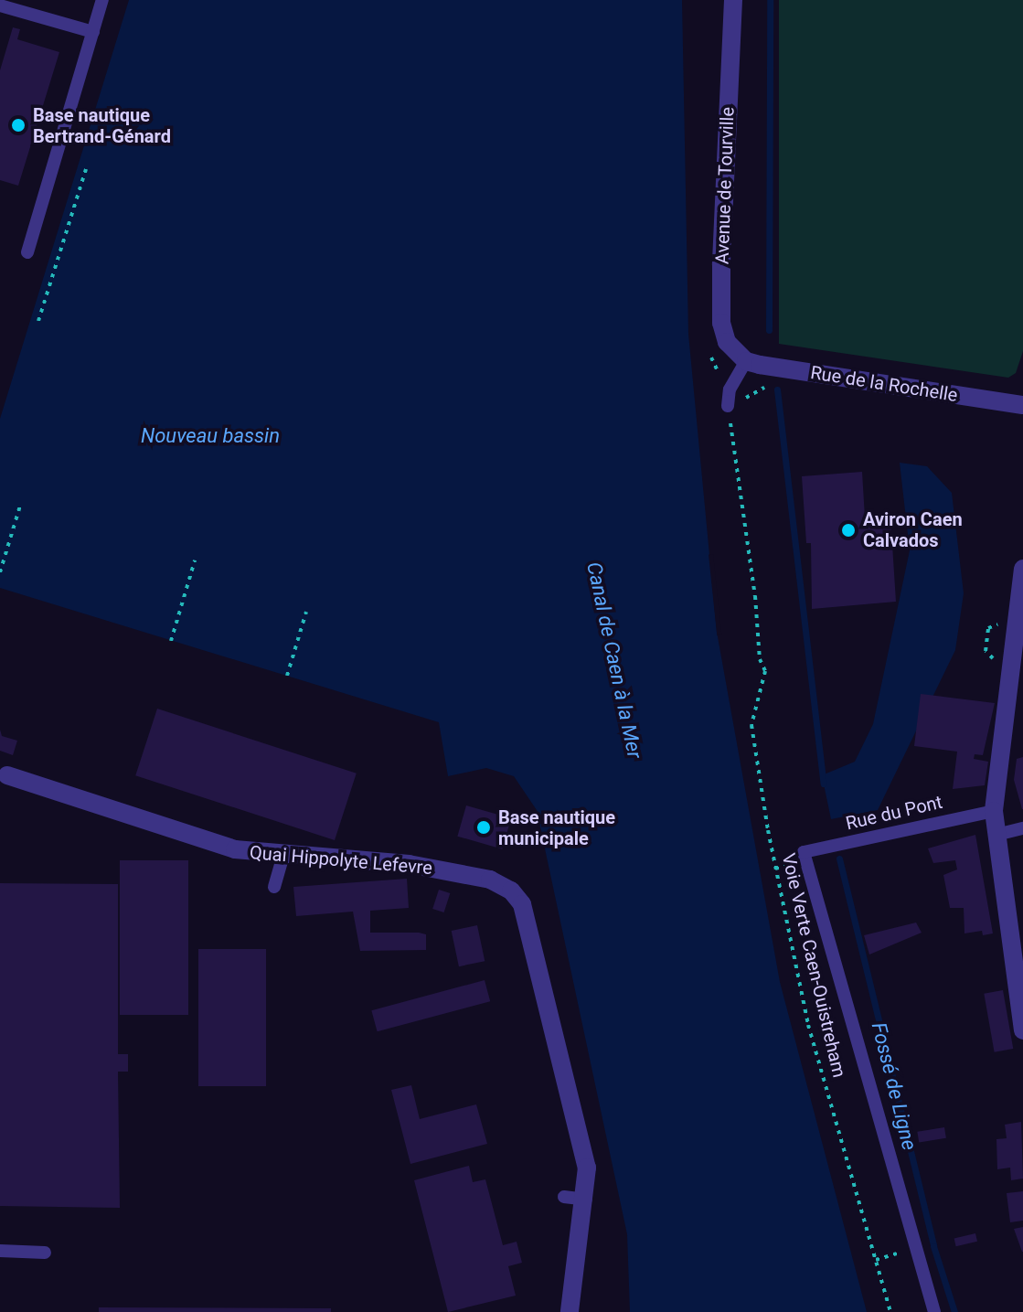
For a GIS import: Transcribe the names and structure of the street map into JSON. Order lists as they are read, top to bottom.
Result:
{
  "streets": {
    "street": ["Avenue de Tourville", "Rue de la Rochelle", "Quai Hippolyte Lefevre"],
    "lane": ["Rue du Pont"],
    "path": ["Voie Verte Caen-Ouistreham"]
  },
  "crossings": [
    ["Avenue de Tourville", "Rue de la Rochelle"]
  ],
  "water": ["Nouveau bassin", "Canal de Caen à la Mer", "Fossé de Ligne"],
  "places": ["Base nautique Bertrand-Génard", "Aviron Caen Calvados", "Base nautique municipale"]
}
